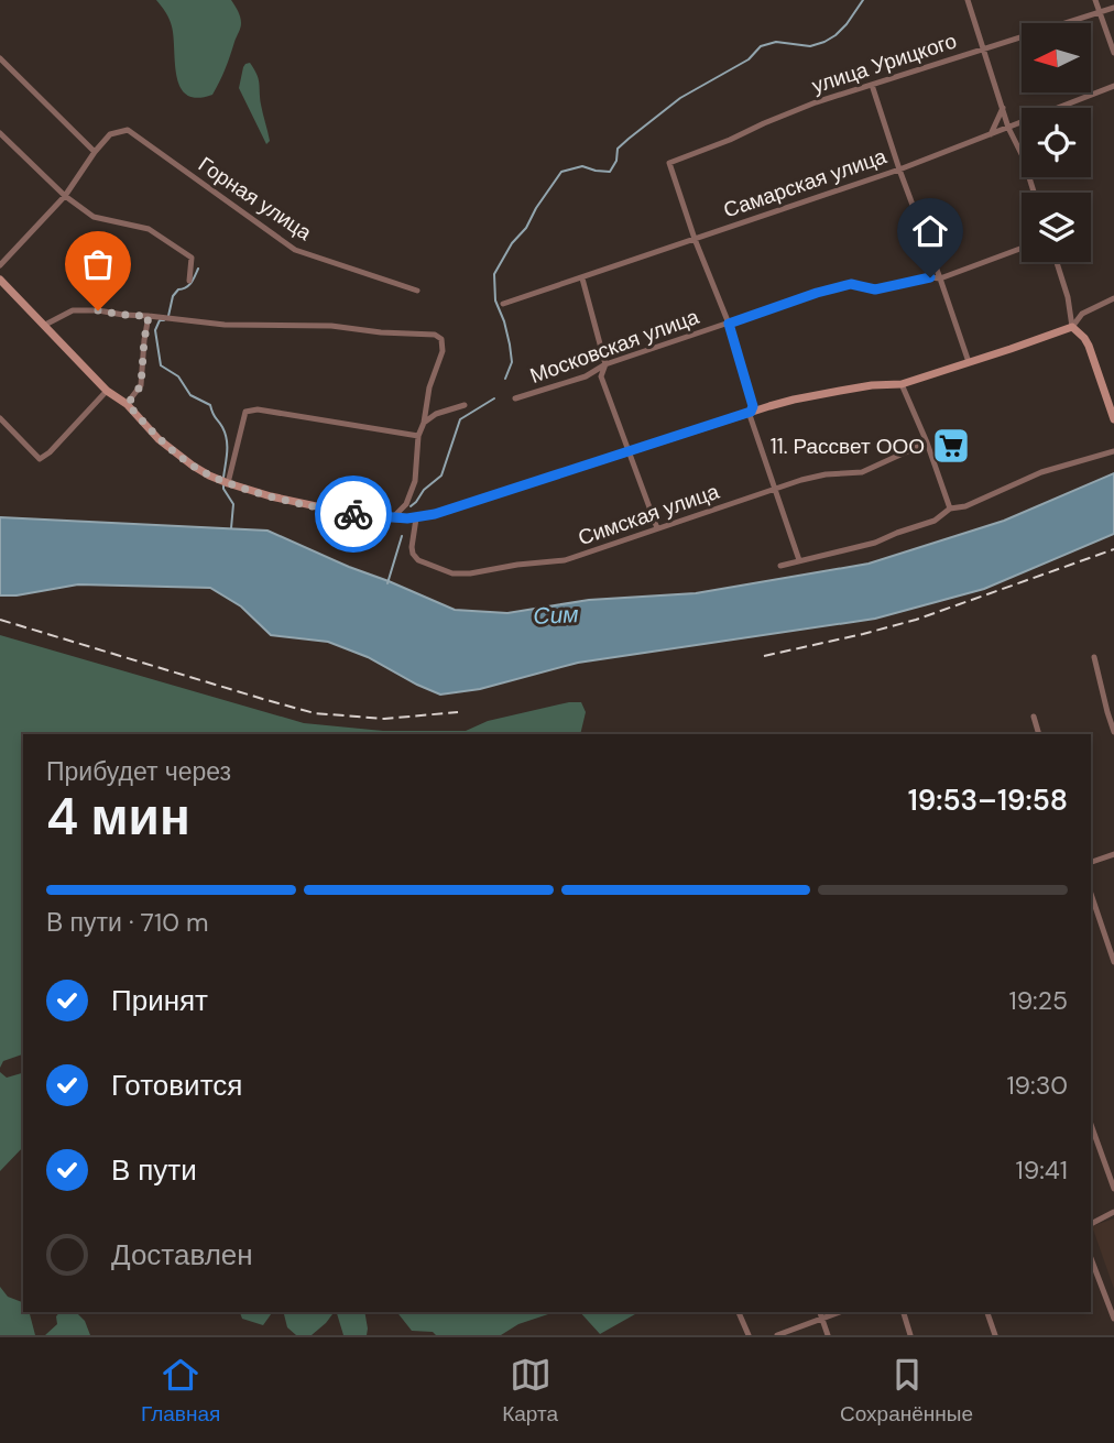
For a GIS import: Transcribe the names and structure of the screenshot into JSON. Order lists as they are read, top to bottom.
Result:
{
  "streets": {
    "street": [
      "улица Урицкого",
      "Самарская улица",
      "Горная улица",
      "Московская улица",
      "Симская улица"
    ]
  },
  "crossings": [
    ["улица Урицкого", "Самарская улица"]
  ],
  "water": ["Сим"],
  "places": {
    "supermarket": ["11. Рассвет ООО"]
  },
  "north": "left",
  "page": {
    "heading": ["4 мин", "Прибудет через", "19:53–19:58"],
    "bar": "В пути · 710 m",
    "list": [
      ["Принят", "19:25"],
      ["Готовится", "19:30"],
      ["В пути", "19:41"],
      "Доставлен"
    ],
    "tabs": ["Главная", "Карта", "Сохранённые"]
  }
}
